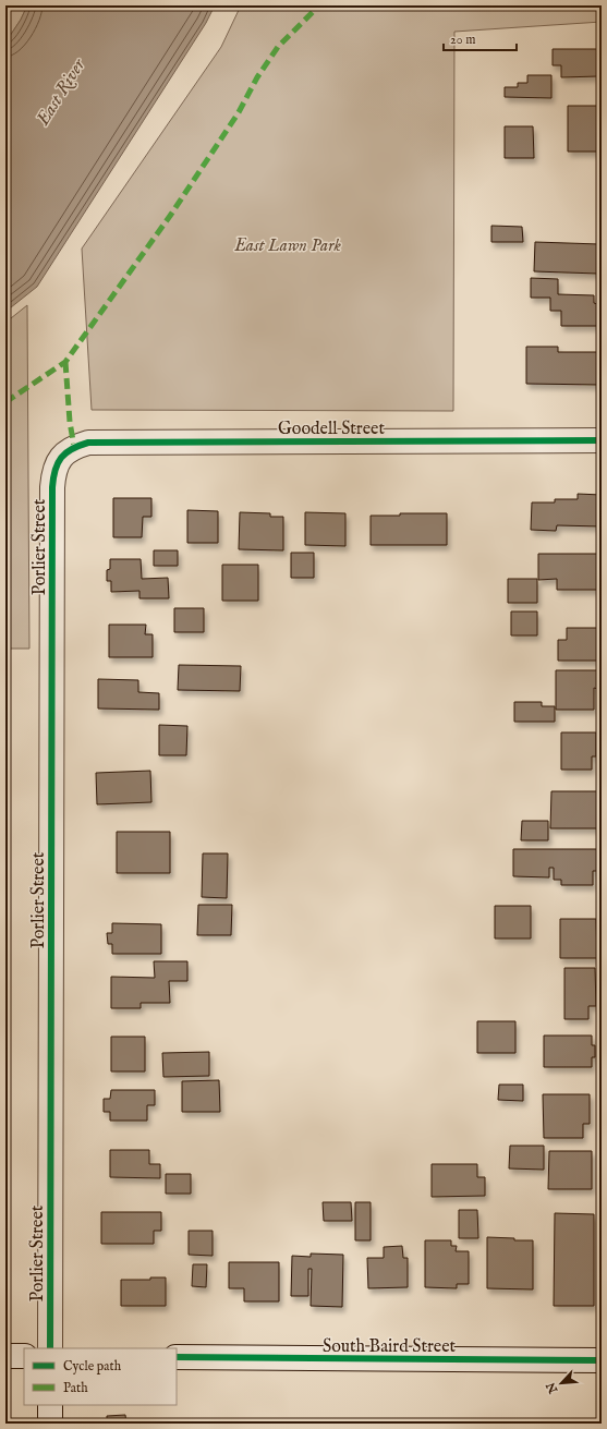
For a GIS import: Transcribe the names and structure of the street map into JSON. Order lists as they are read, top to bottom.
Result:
{
  "streets": {
    "street": ["Goodell Street", "Porlier Street", "South Baird Street"]
  },
  "crossings": [
    ["Goodell Street", "Porlier Street"]
  ],
  "water": ["East River"],
  "parks": ["East Lawn Park"],
  "legend": ["Cycle path", "Path"],
  "scale_bar": "20 m",
  "north": "bottom left"
}
